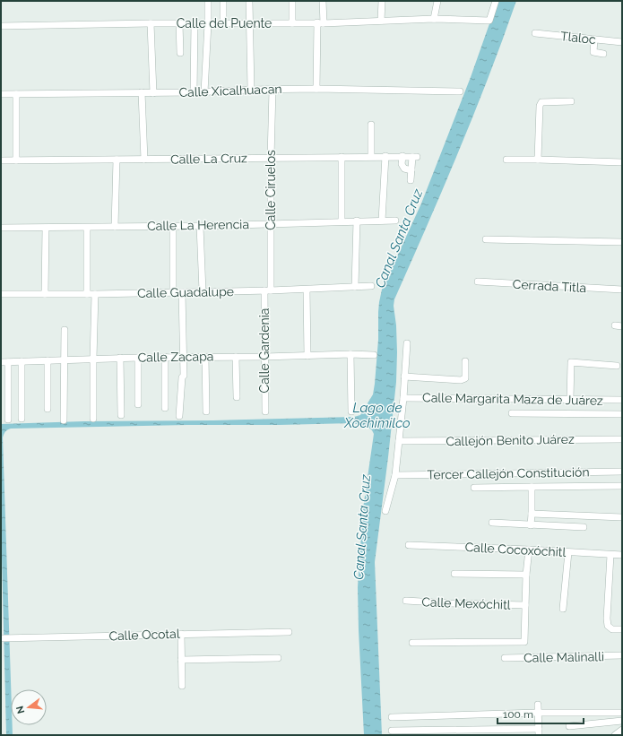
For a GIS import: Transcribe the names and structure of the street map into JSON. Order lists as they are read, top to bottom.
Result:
{
  "streets": {
    "street": [
      "Calle del Puente",
      "Tlaloc",
      "Calle Xicalhuacan",
      "Calle La Cruz",
      "Calle Ciruelos",
      "Calle La Herencia",
      "Cerrada Titla",
      "Calle Guadalupe",
      "Calle Gardenia",
      "Calle Zacapa",
      "Calle Margarita Maza de Juárez",
      "Callejón Benito Juárez",
      "Tercer Callejón Constitución",
      "Calle Cocoxóchitl",
      "Calle Mexóchitl",
      "Calle Ocotal",
      "Calle Malinalli"
    ]
  },
  "crossings": [
    ["Calle Xicalhuacan", "Calle Ciruelos"],
    ["Calle La Cruz", "Calle Ciruelos"],
    ["Calle Ciruelos", "Calle La Herencia"],
    ["Calle Ciruelos", "Calle Guadalupe"],
    ["Calle Ciruelos", "Calle Gardenia"],
    ["Calle Guadalupe", "Calle Gardenia"],
    ["Calle Gardenia", "Calle Zacapa"],
    ["Calle Cocoxóchitl", "Calle Malinalli"],
    ["Calle Mexóchitl", "Calle Malinalli"]
  ],
  "water": ["Canal Santa Cruz", "Lago de Xochimilco"],
  "scale_bar": "100 m",
  "north": "left"
}
